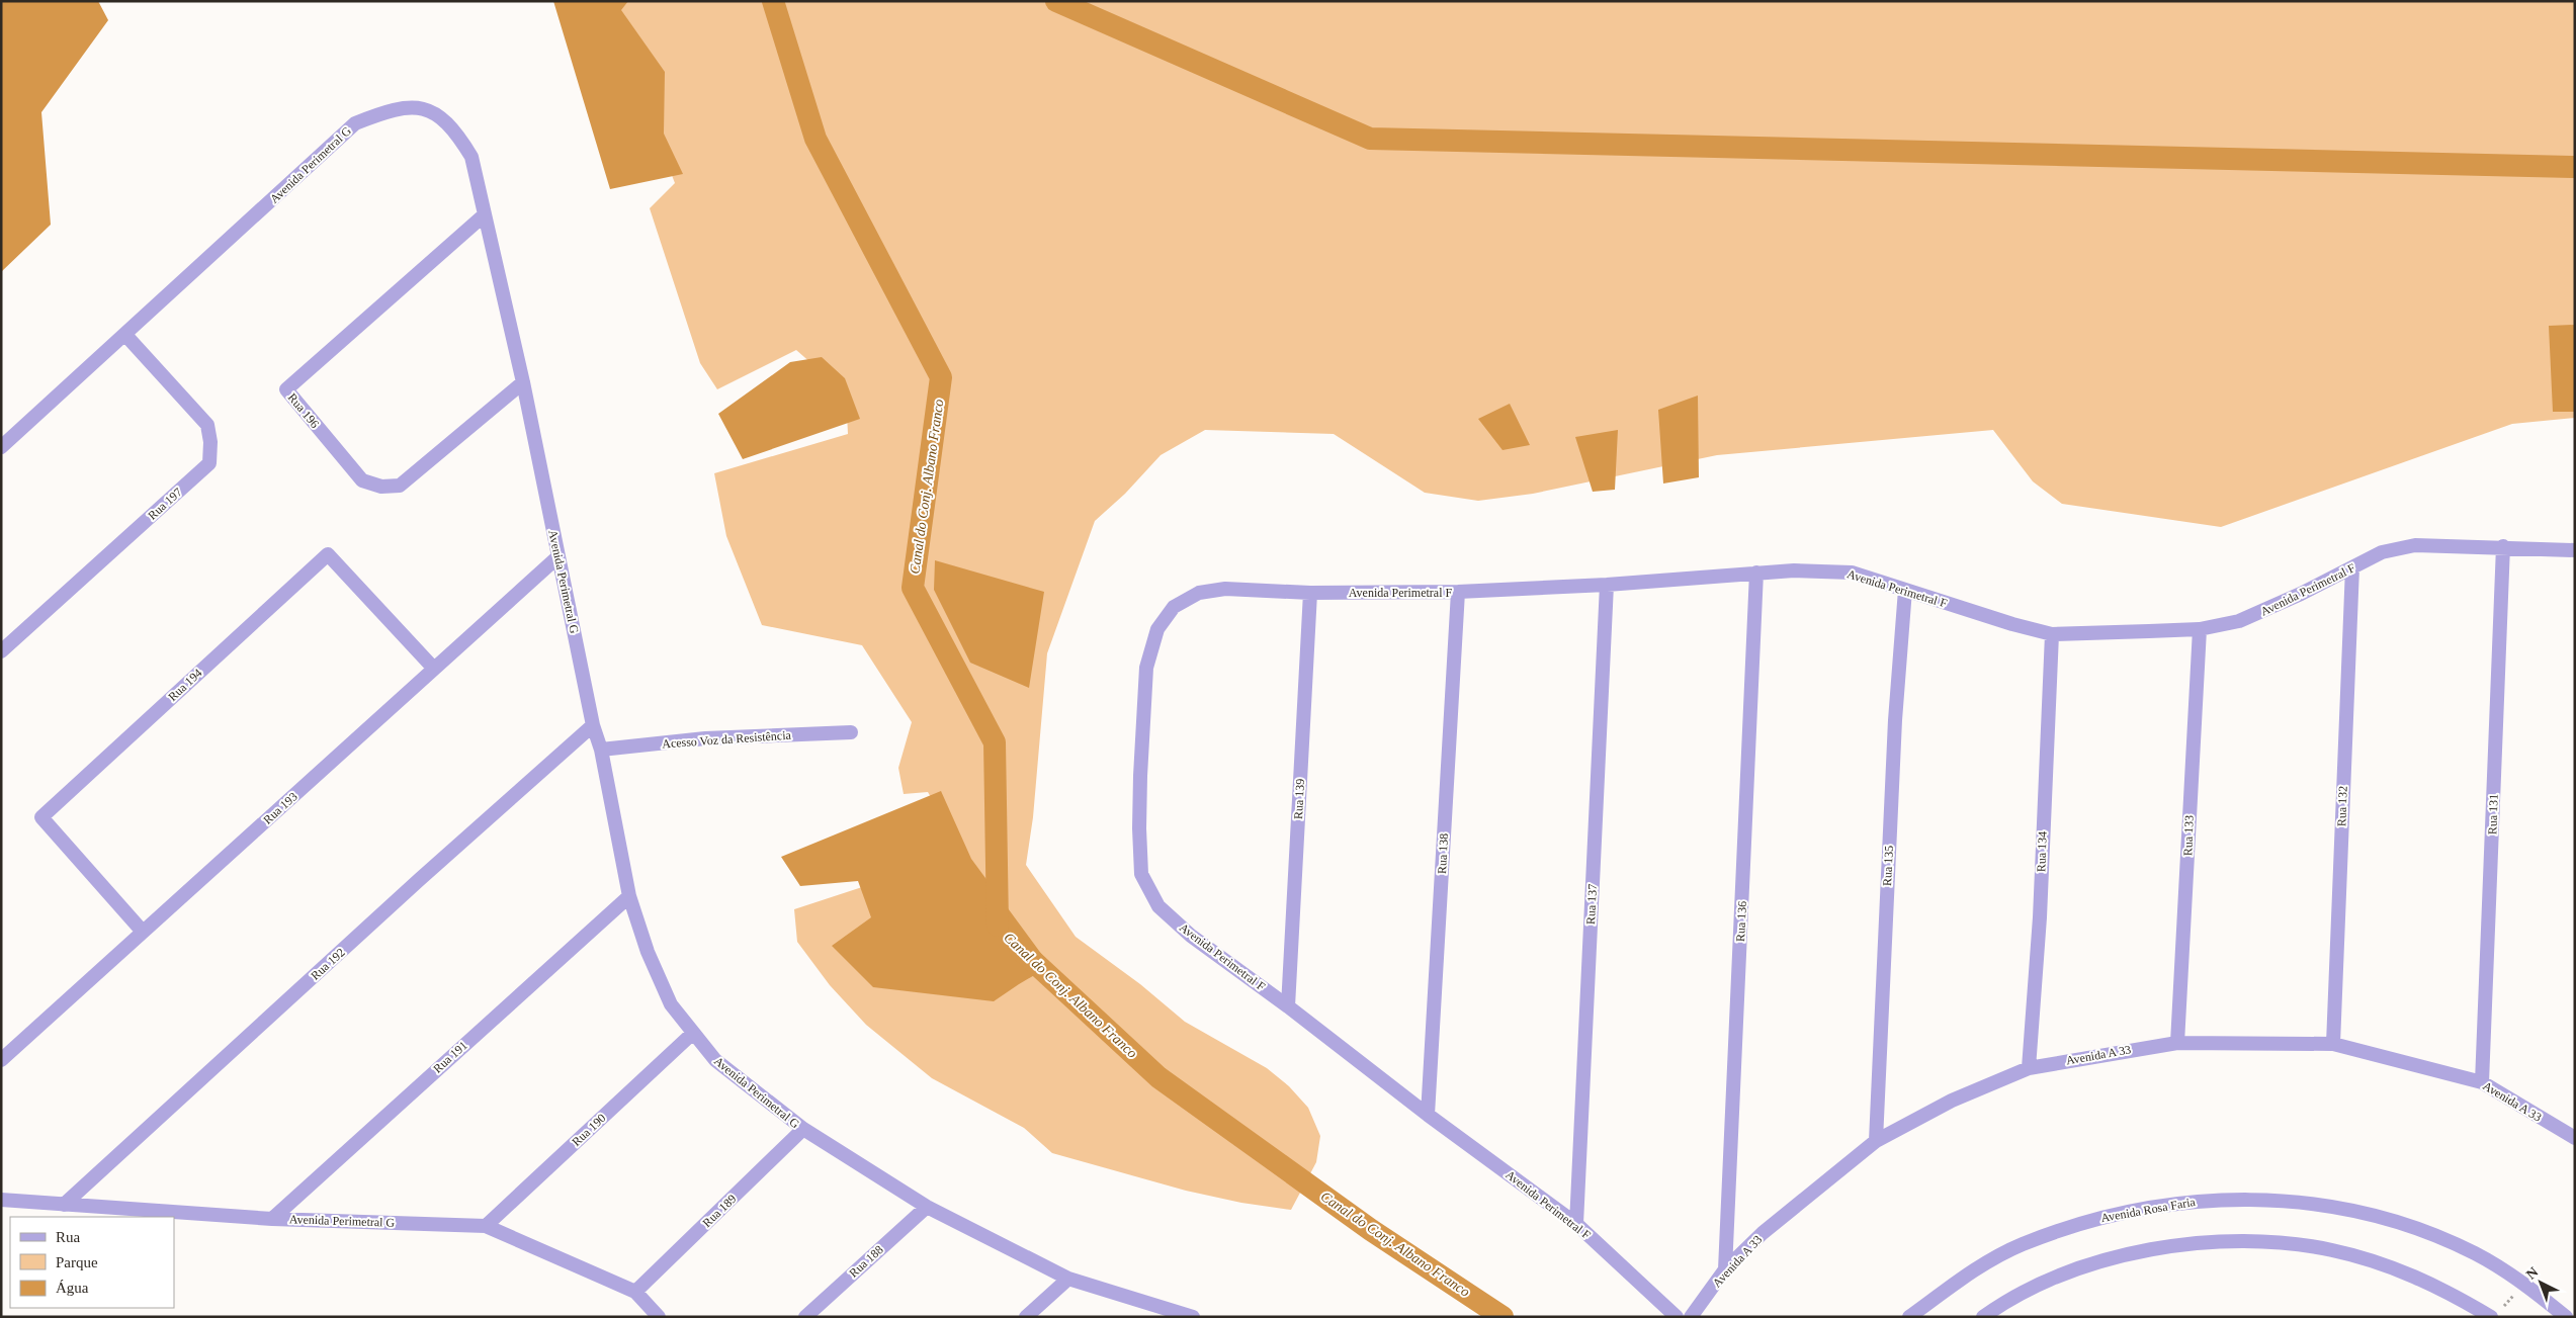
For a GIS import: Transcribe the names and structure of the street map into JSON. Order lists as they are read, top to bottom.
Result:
{
  "streets": {
    "street": [
      "Avenida Perimetral G",
      "Rua 196",
      "Rua 197",
      "Avenida Perimetral F",
      "Rua 194",
      "Acesso Voz da Resistência",
      "Rua 139",
      "Rua 132",
      "Rua 193",
      "Rua 131",
      "Rua 133",
      "Rua 134",
      "Rua 138",
      "Rua 135",
      "Rua 137",
      "Rua 136",
      "Rua 192",
      "Avenida A 33",
      "Rua 191",
      "Rua 190",
      "Avenida Rosa Faria",
      "Rua 189",
      "Rua 188"
    ]
  },
  "crossings": [
    ["Avenida Perimetral G", "Rua 196"],
    ["Avenida Perimetral G", "Rua 197"],
    ["Avenida Perimetral G", "Acesso Voz da Resistência"],
    ["Avenida Perimetral G", "Rua 193"],
    ["Avenida Perimetral G", "Rua 192"],
    ["Avenida Perimetral G", "Rua 191"],
    ["Avenida Perimetral G", "Rua 190"],
    ["Avenida Perimetral G", "Rua 189"],
    ["Avenida Perimetral G", "Rua 188"],
    ["Avenida Perimetral F", "Rua 139"],
    ["Avenida Perimetral F", "Rua 132"],
    ["Avenida Perimetral F", "Rua 131"],
    ["Avenida Perimetral F", "Rua 133"],
    ["Avenida Perimetral F", "Rua 134"],
    ["Avenida Perimetral F", "Rua 138"],
    ["Avenida Perimetral F", "Rua 135"],
    ["Avenida Perimetral F", "Rua 137"],
    ["Avenida Perimetral F", "Rua 136"],
    ["Rua 194", "Rua 193"],
    ["Rua 132", "Avenida A 33"],
    ["Rua 131", "Avenida A 33"],
    ["Rua 133", "Avenida A 33"],
    ["Rua 134", "Avenida A 33"],
    ["Rua 135", "Avenida A 33"],
    ["Rua 136", "Avenida A 33"]
  ],
  "water": ["Canal do Conj. Albano Franco"],
  "legend": ["Rua", "Parque", "Água"],
  "north": "top left"
}
